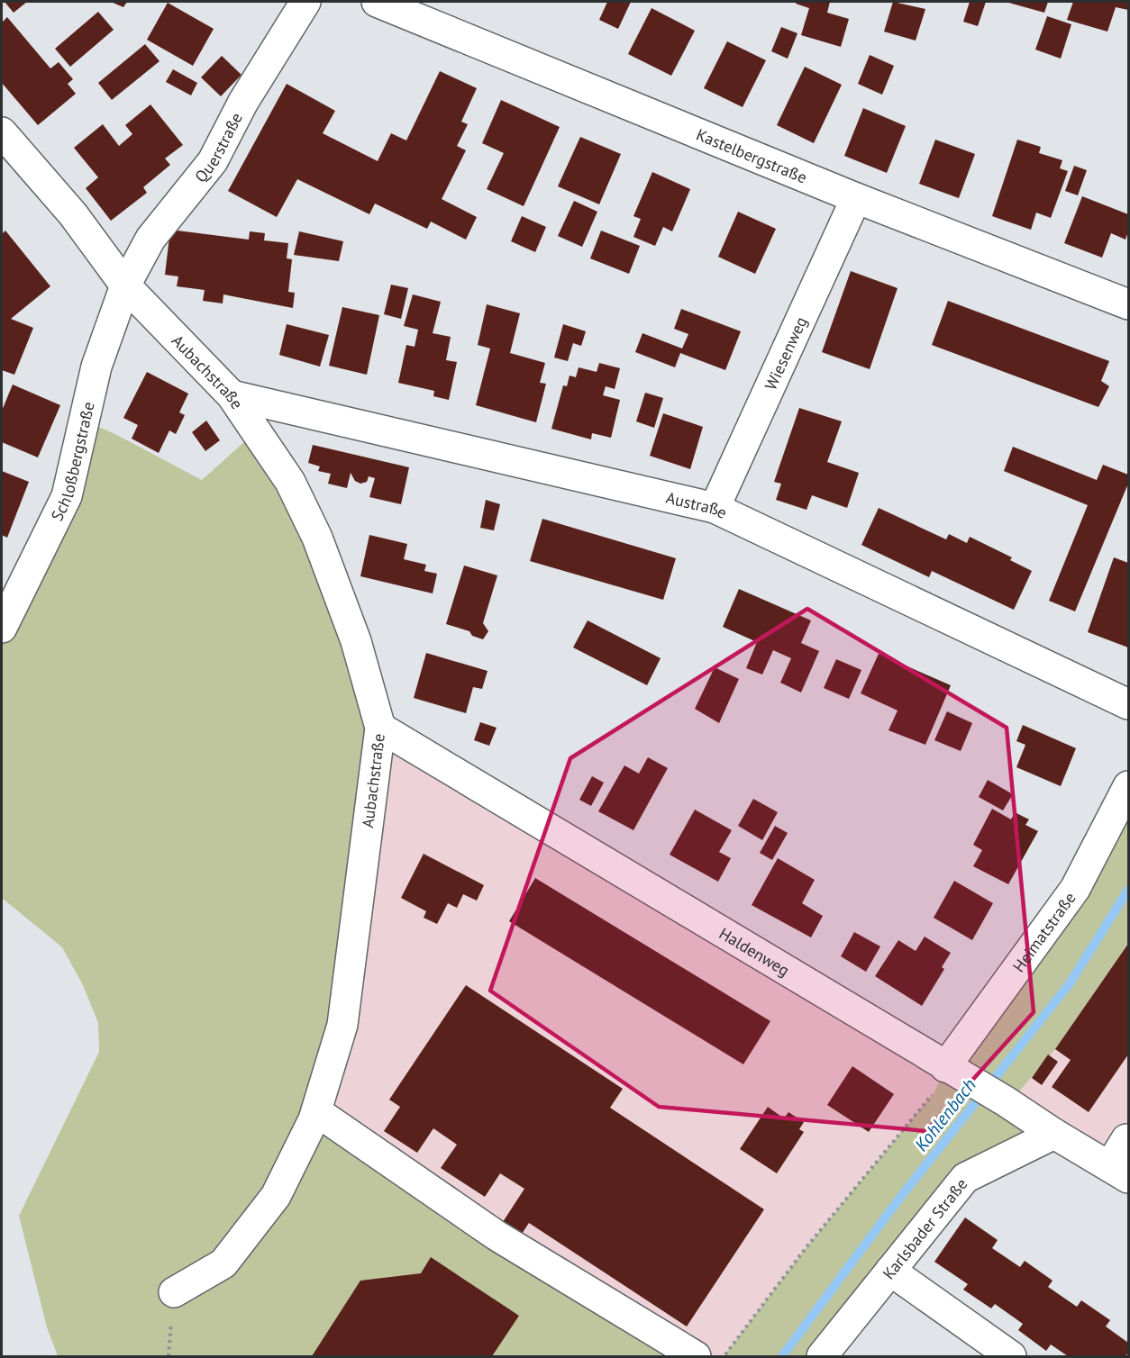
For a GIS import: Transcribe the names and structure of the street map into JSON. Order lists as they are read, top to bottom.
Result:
{
  "streets": {
    "street": [
      "Querstraße",
      "Kastelbergstraße",
      "Wiesenweg",
      "Aubachstraße",
      "Schloßbergstraße",
      "Austraße",
      "Heimatstraße",
      "Haldenweg",
      "Karlsbader Straße"
    ]
  },
  "crossings": [
    ["Querstraße", "Aubachstraße"],
    ["Querstraße", "Schloßbergstraße"],
    ["Kastelbergstraße", "Wiesenweg"],
    ["Wiesenweg", "Austraße"],
    ["Aubachstraße", "Schloßbergstraße"],
    ["Aubachstraße", "Austraße"],
    ["Aubachstraße", "Haldenweg"],
    ["Heimatstraße", "Haldenweg"],
    ["Haldenweg", "Karlsbader Straße"]
  ],
  "water": ["Kohlenbach"]
}
